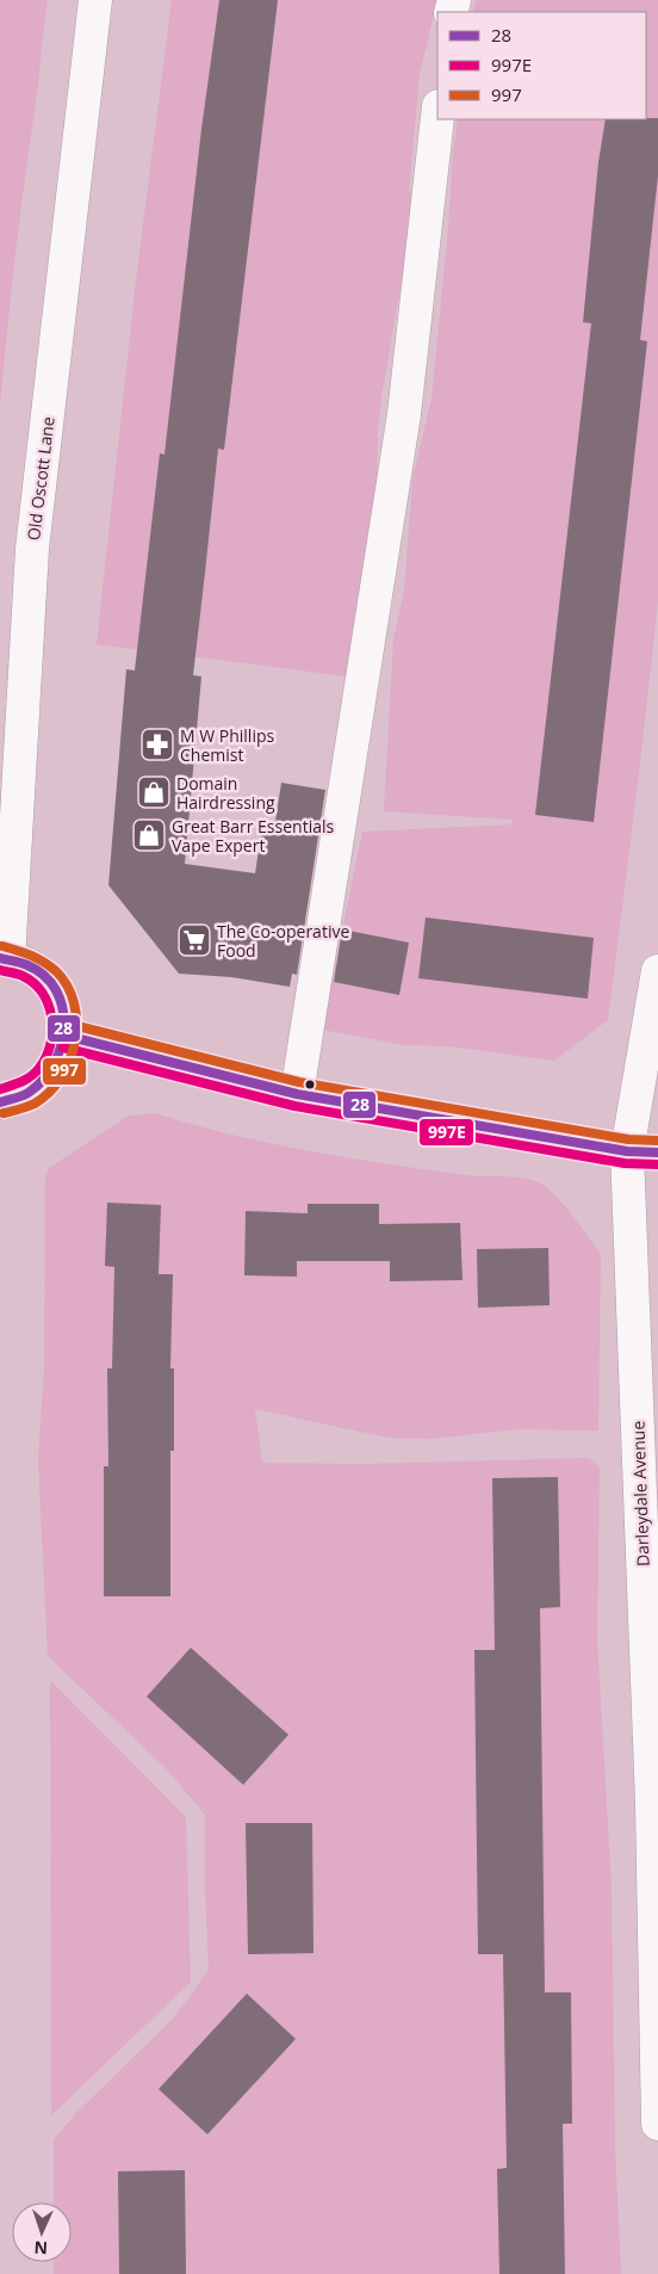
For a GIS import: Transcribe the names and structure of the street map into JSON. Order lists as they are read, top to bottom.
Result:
{
  "streets": {
    "street": ["Old Oscott Lane", "Darleydale Avenue"]
  },
  "places": {
    "pharmacy": ["M W Phillips Chemist"],
    "shop": ["Domain Hairdressing", "Great Barr Essentials Vape Expert"],
    "supermarket": ["The Co-operative Food"]
  },
  "lines": ["transit line 997", "transit line 28", "transit line 997E"],
  "legend": ["28", "997E", "997"],
  "north": "bottom"
}
